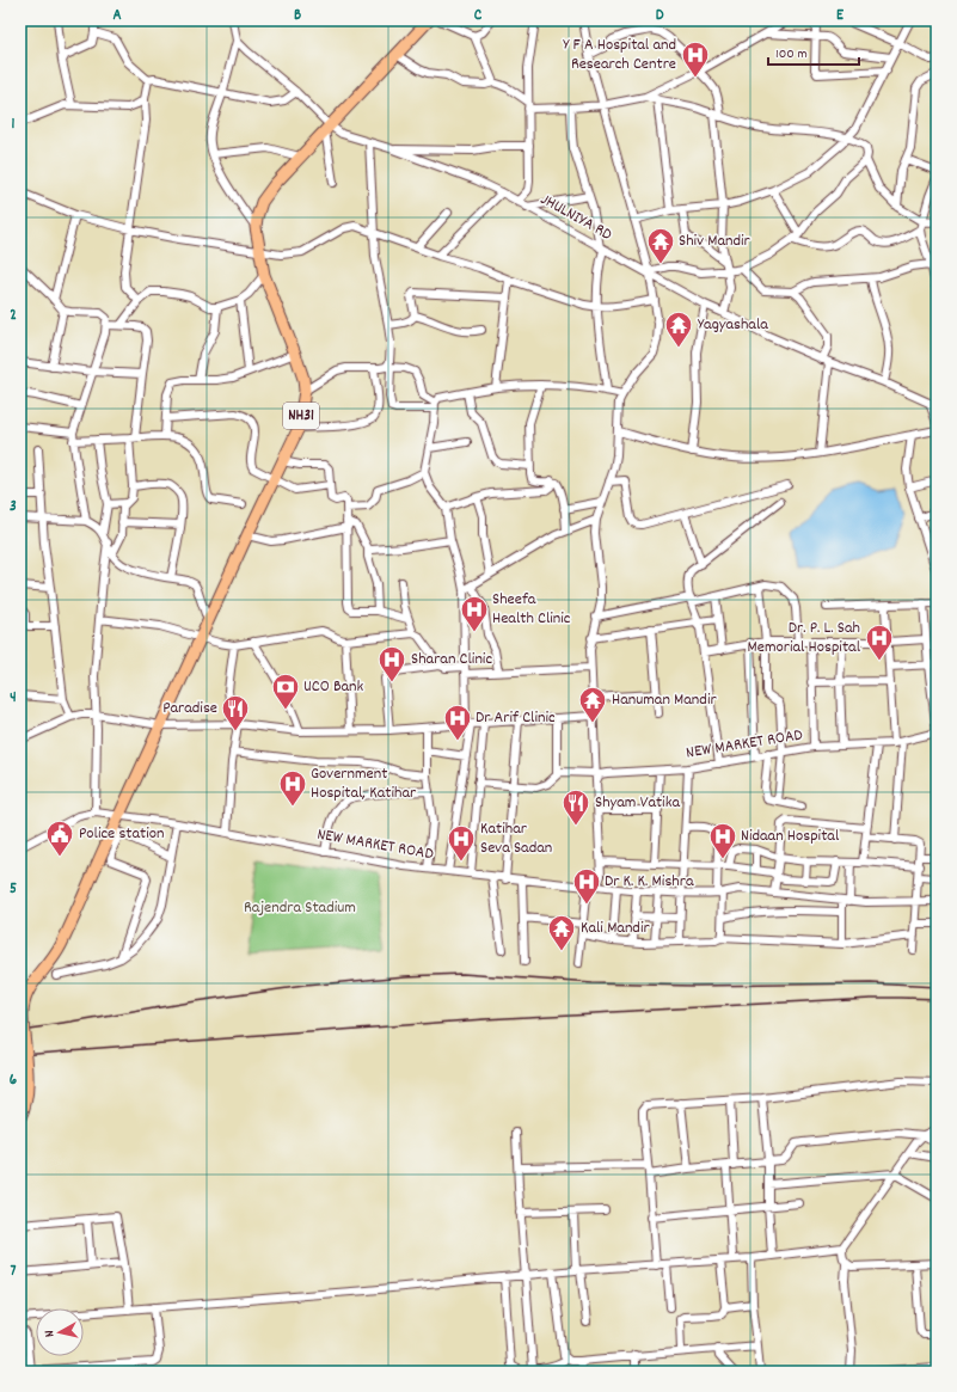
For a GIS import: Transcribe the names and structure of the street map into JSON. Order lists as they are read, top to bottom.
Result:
{
  "streets": {
    "highway": ["NH31"],
    "street": ["JHULNIYA RD", "NEW MARKET ROAD"]
  },
  "crossings": [
    ["JHULNIYA RD", "NH31"],
    ["NH31", "NEW MARKET ROAD"]
  ],
  "parks": ["Rajendra Stadium"],
  "places": {
    "hospital": [
      "Y F A Hospital and Research Centre",
      "Sheefa Health Clinic",
      "Dr. P. L. Sah Memorial Hospital",
      "Sharan Clinic",
      "Dr Arif Clinic",
      "Government Hospital, Katihar",
      "Nidaan Hospital",
      "Katihar Seva Sadan",
      "Dr K. K. Mishra"
    ],
    "temple": [
      "Shiv Mandir",
      "Yagyashala",
      "Hanuman Mandir",
      "Kali Mandir"
    ],
    "bank": ["UCO Bank"],
    "restaurant": ["Paradise", "Shyam Vatika"],
    "public building": ["Police station"]
  },
  "scale_bar": "100 m",
  "north": "left",
  "grid": {
    "columns": [
      "A",
      "B",
      "C",
      "D",
      "E"
    ],
    "rows": [
      "1",
      "2",
      "3",
      "4",
      "5",
      "6",
      "7"
    ]
  }
}
